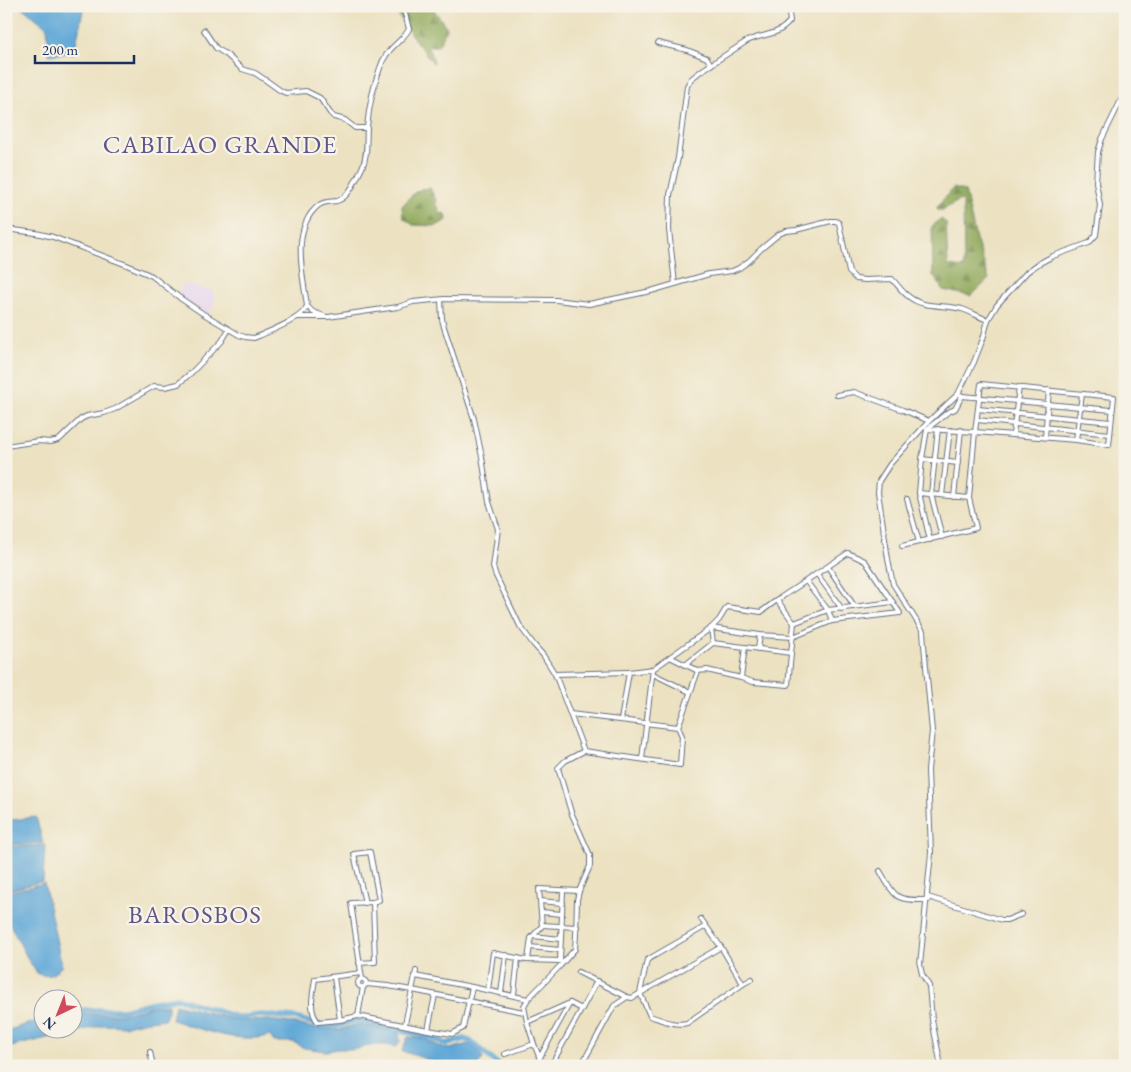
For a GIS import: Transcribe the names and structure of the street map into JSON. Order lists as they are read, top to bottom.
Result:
{
  "districts": ["CABILAO GRANDE", "BAROSBOS"],
  "scale_bar": "200 m",
  "north": "bottom left"
}
